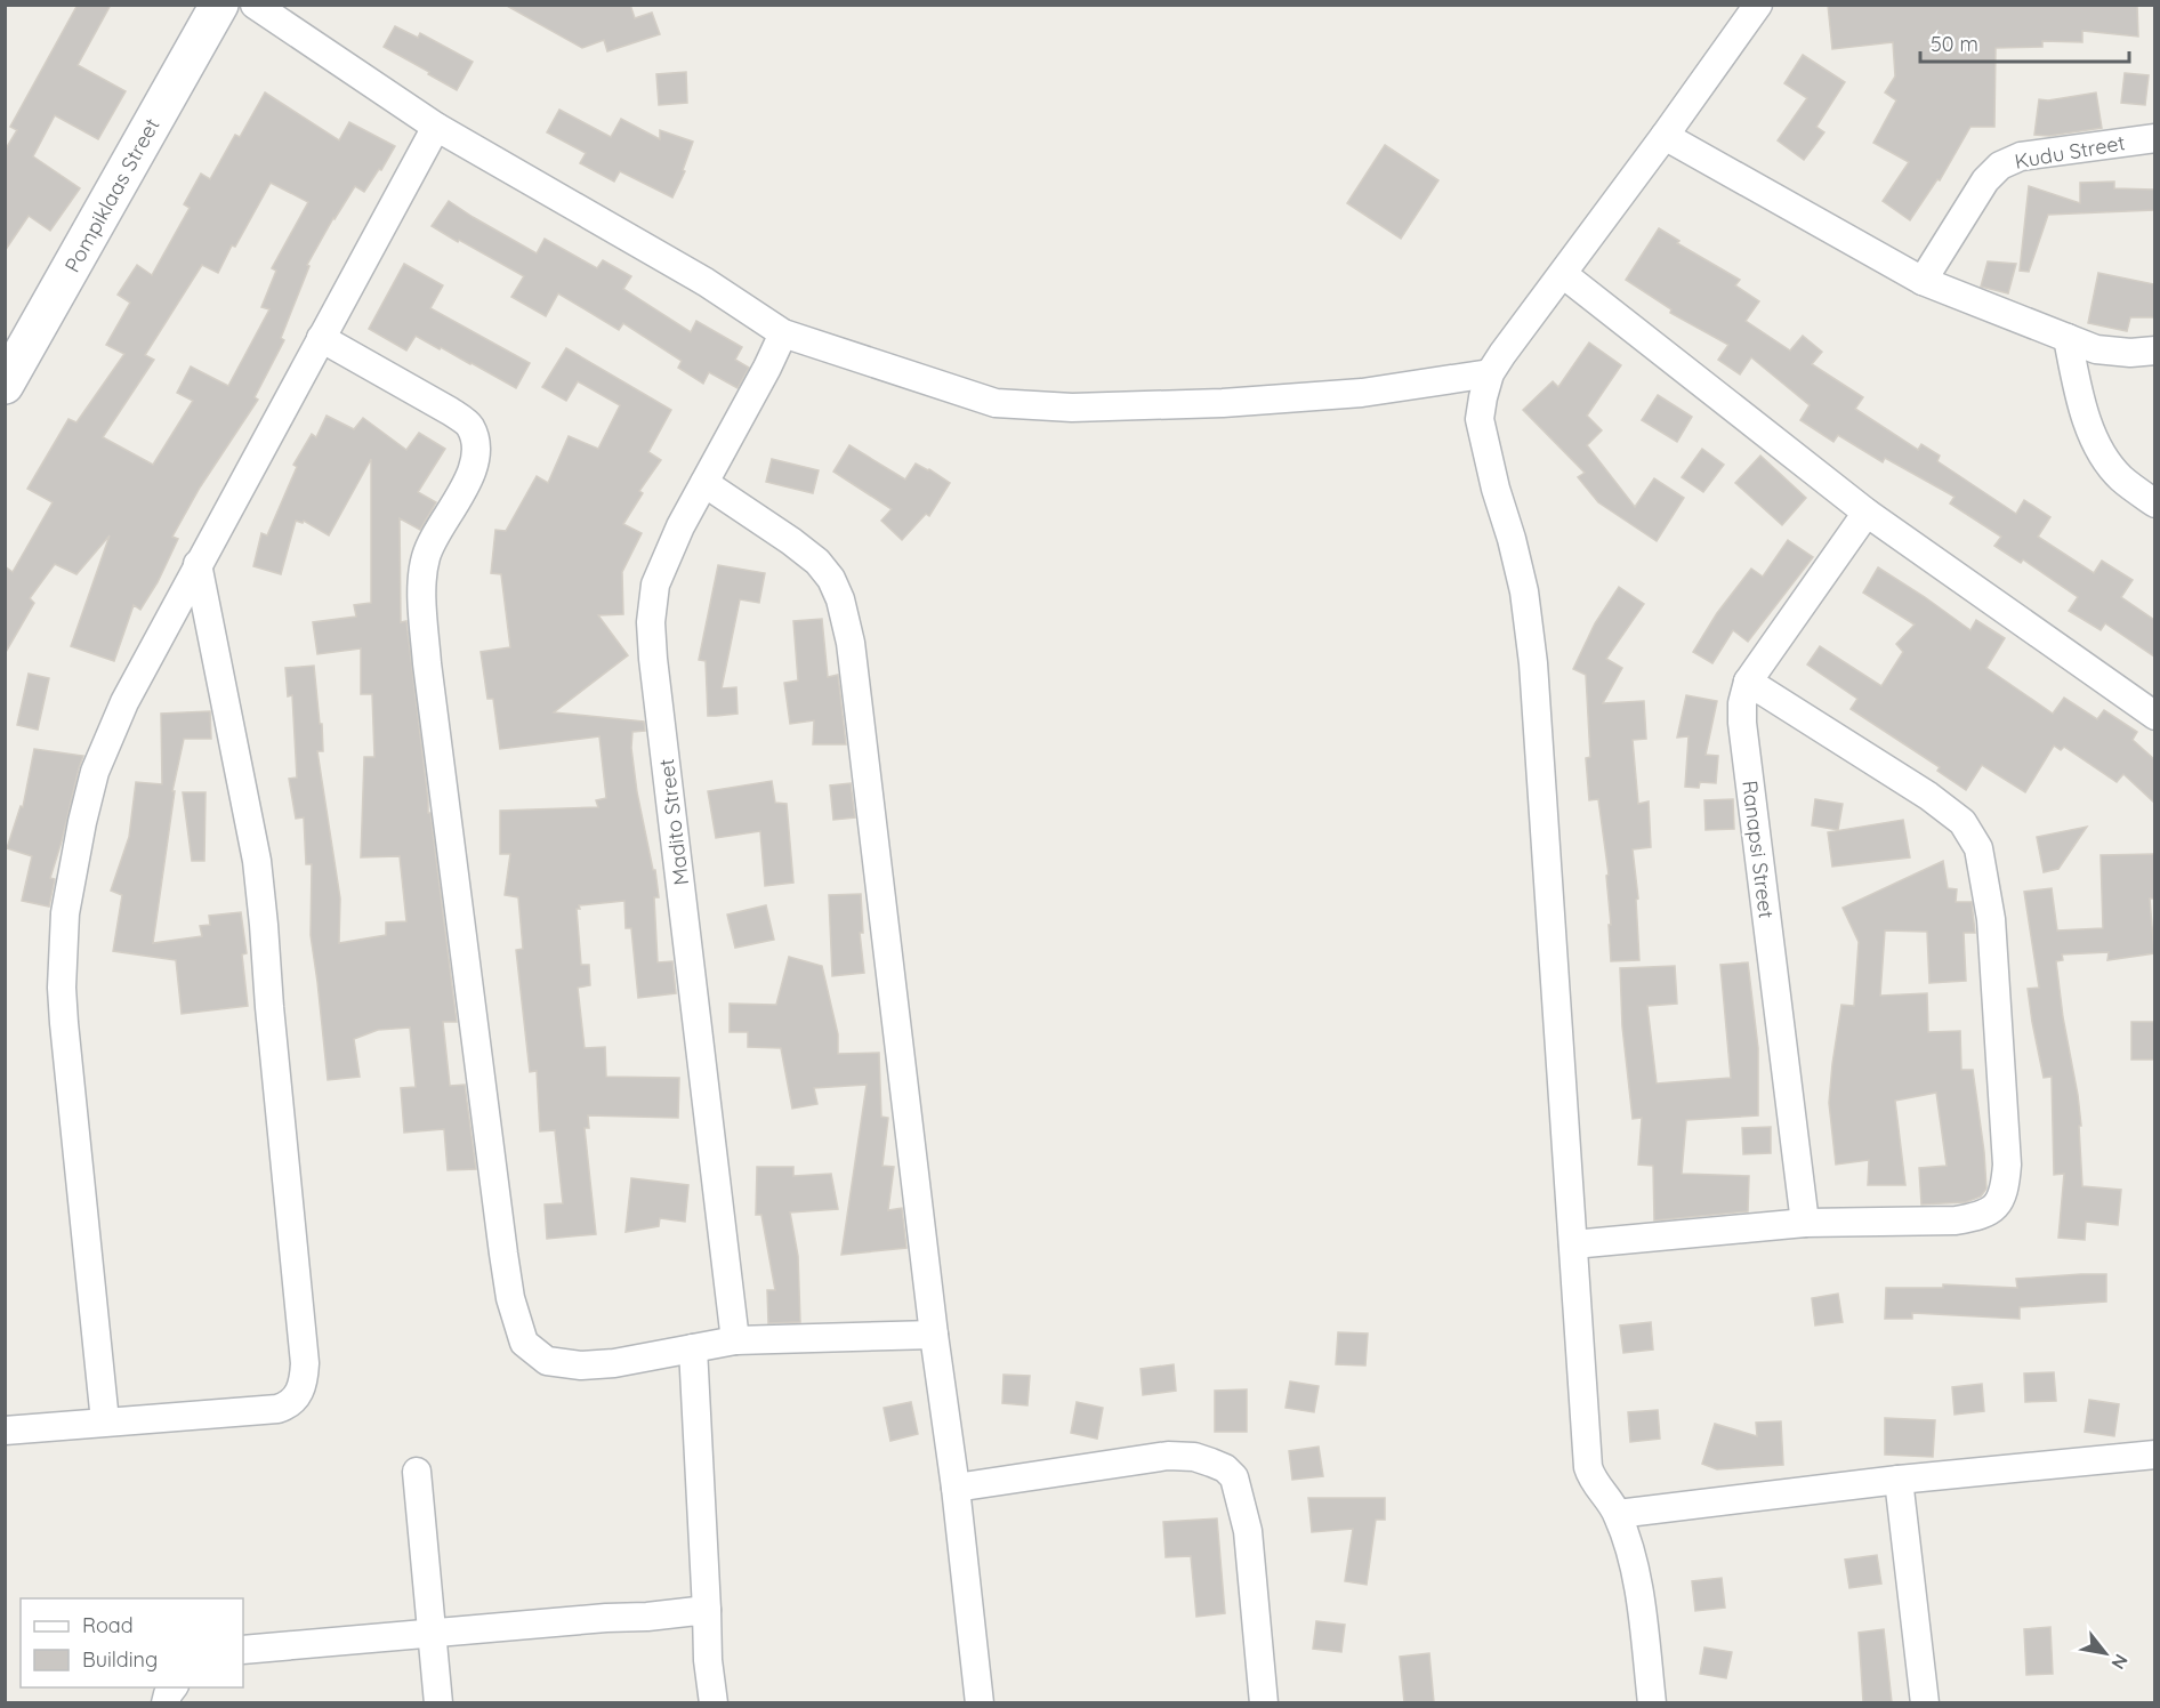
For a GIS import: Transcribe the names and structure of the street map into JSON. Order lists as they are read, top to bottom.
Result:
{
  "streets": {
    "street": [
      "Kudu Street",
      "Pompiklaas Street",
      "Madito Street",
      "Ranapsi Street"
    ]
  },
  "legend": ["Road", "Building"],
  "scale_bar": "50 m",
  "north": "bottom right"
}
